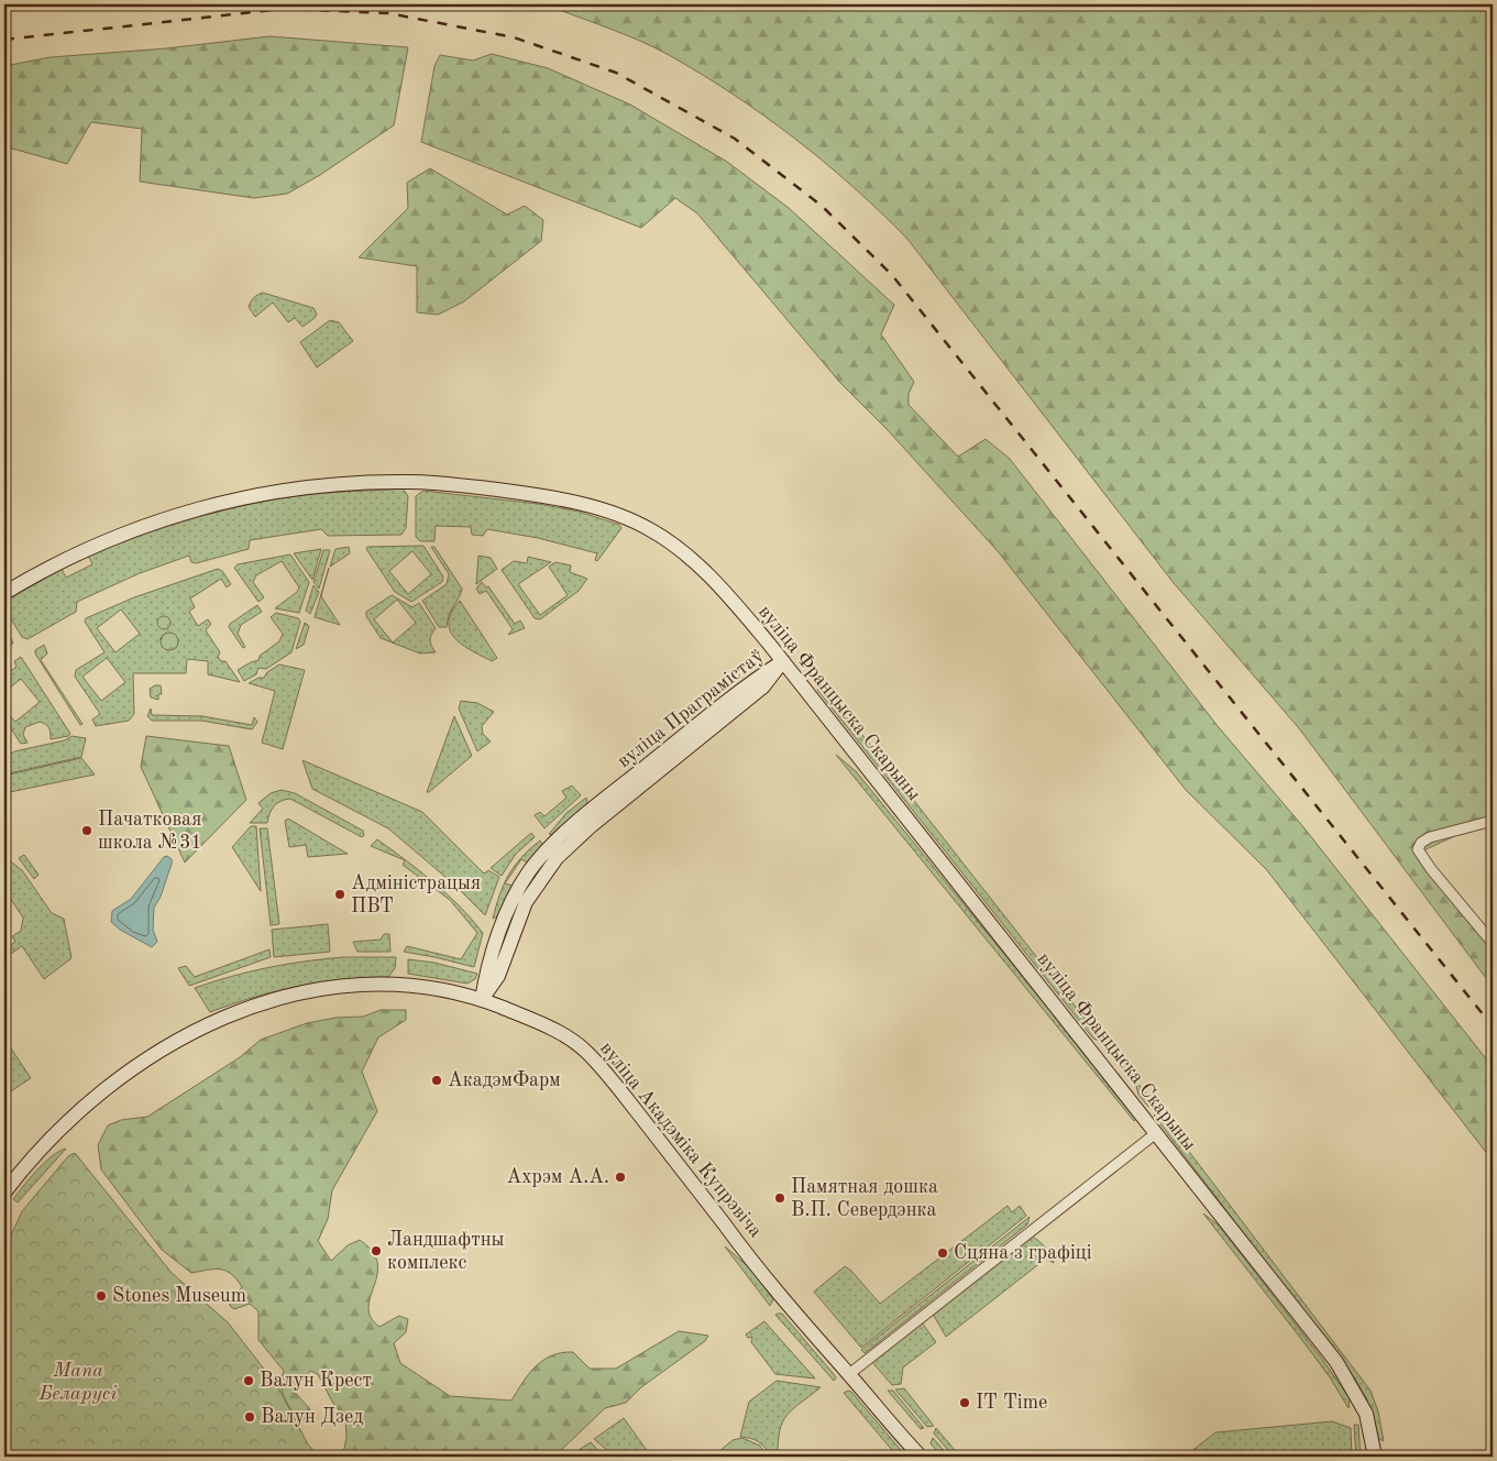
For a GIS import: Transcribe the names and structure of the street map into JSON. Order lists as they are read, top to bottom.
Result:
{
  "streets": {
    "main road": ["вуліца Францыска Скарыны", "вуліца Праграмістаў", "вуліца Акадэміка Купрэвіча"]
  },
  "crossings": [
    ["вуліца Францыска Скарыны", "вуліца Праграмістаў"],
    ["вуліца Праграмістаў", "вуліца Акадэміка Купрэвіча"]
  ],
  "parks": ["Мапа Беларусі"],
  "places": [
    "Пачатковая школа №31",
    "Адміністрацыя ПВТ",
    "АкадэмФарм",
    "Ахрэм А.А.",
    "Памятная дошка В.П. Севердэнка",
    "Ландшафтны комплекс",
    "Сцяна з графіці",
    "Stones Museum",
    "Валун Крест",
    "IT Time",
    "Валун Дзед"
  ]
}
